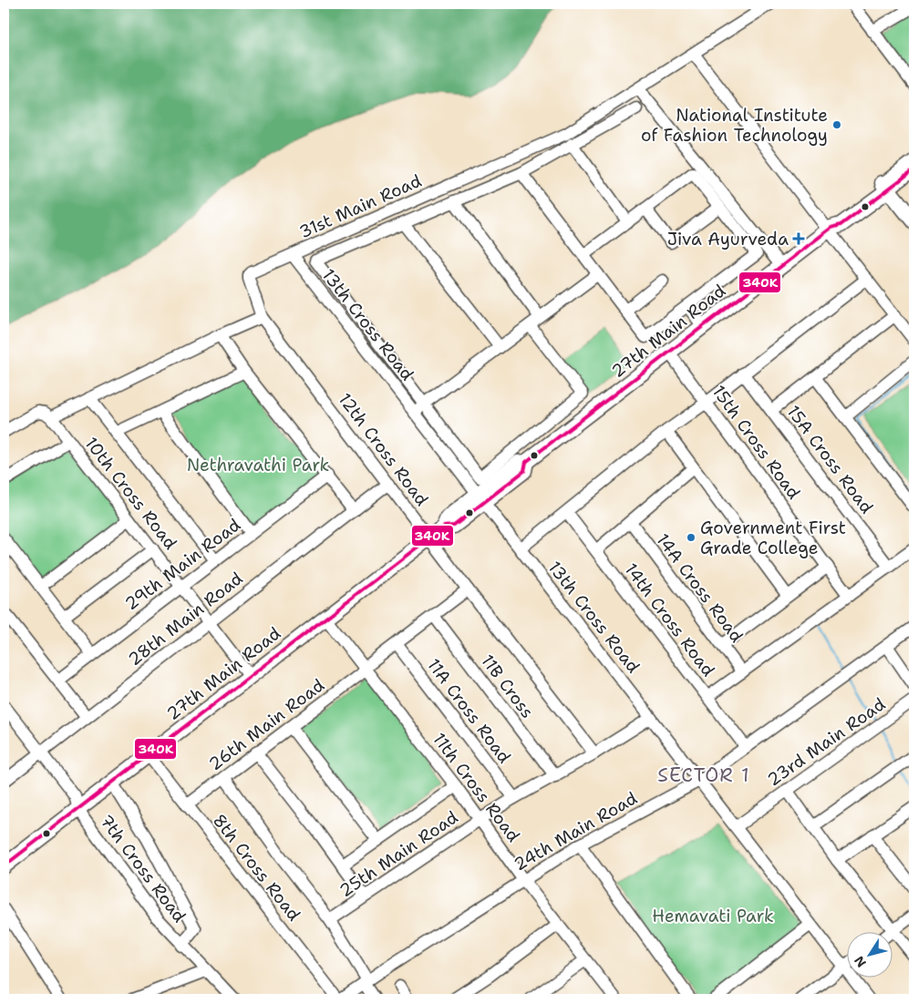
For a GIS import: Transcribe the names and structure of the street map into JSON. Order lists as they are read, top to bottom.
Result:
{
  "streets": {
    "main road": ["27th Main Road"],
    "street": [
      "31st Main Road",
      "13th Cross Road",
      "15th Cross Road",
      "12th Cross Road",
      "15A Cross Road",
      "10th Cross Road",
      "29th Main Road",
      "14A Cross Road",
      "28th Main Road",
      "14th Cross Road",
      "11B Cross",
      "11A Cross Road",
      "26th Main Road",
      "23rd Main Road",
      "11th Cross Road",
      "24th Main Road",
      "25th Main Road",
      "8th Cross Road",
      "7th Cross Road"
    ]
  },
  "crossings": [
    ["31st Main Road", "13th Cross Road"],
    ["31st Main Road", "12th Cross Road"],
    ["13th Cross Road", "27th Main Road"],
    ["13th Cross Road", "23rd Main Road"],
    ["13th Cross Road", "24th Main Road"],
    ["13th Cross Road", "25th Main Road"],
    ["27th Main Road", "15th Cross Road"],
    ["27th Main Road", "12th Cross Road"],
    ["27th Main Road", "10th Cross Road"],
    ["27th Main Road", "11th Cross Road"],
    ["27th Main Road", "8th Cross Road"],
    ["27th Main Road", "7th Cross Road"],
    ["12th Cross Road", "28th Main Road"],
    ["12th Cross Road", "26th Main Road"],
    ["12th Cross Road", "25th Main Road"],
    ["10th Cross Road", "29th Main Road"],
    ["10th Cross Road", "28th Main Road"],
    ["28th Main Road", "7th Cross Road"],
    ["14th Cross Road", "24th Main Road"],
    ["11B Cross", "26th Main Road"],
    ["11B Cross", "25th Main Road"],
    ["11A Cross Road", "26th Main Road"],
    ["11A Cross Road", "25th Main Road"],
    ["26th Main Road", "11th Cross Road"],
    ["26th Main Road", "8th Cross Road"],
    ["11th Cross Road", "24th Main Road"],
    ["11th Cross Road", "25th Main Road"],
    ["24th Main Road", "8th Cross Road"]
  ],
  "districts": ["SECTOR 1"],
  "parks": ["Nethravathi Park", "Hemavati Park"],
  "places": {
    "other": ["National Institute of Fashion Technology", "Government First Grade College"],
    "health": ["Jiva Ayurveda"]
  },
  "lines": ["transit line 340K"],
  "north": "bottom left"
}
